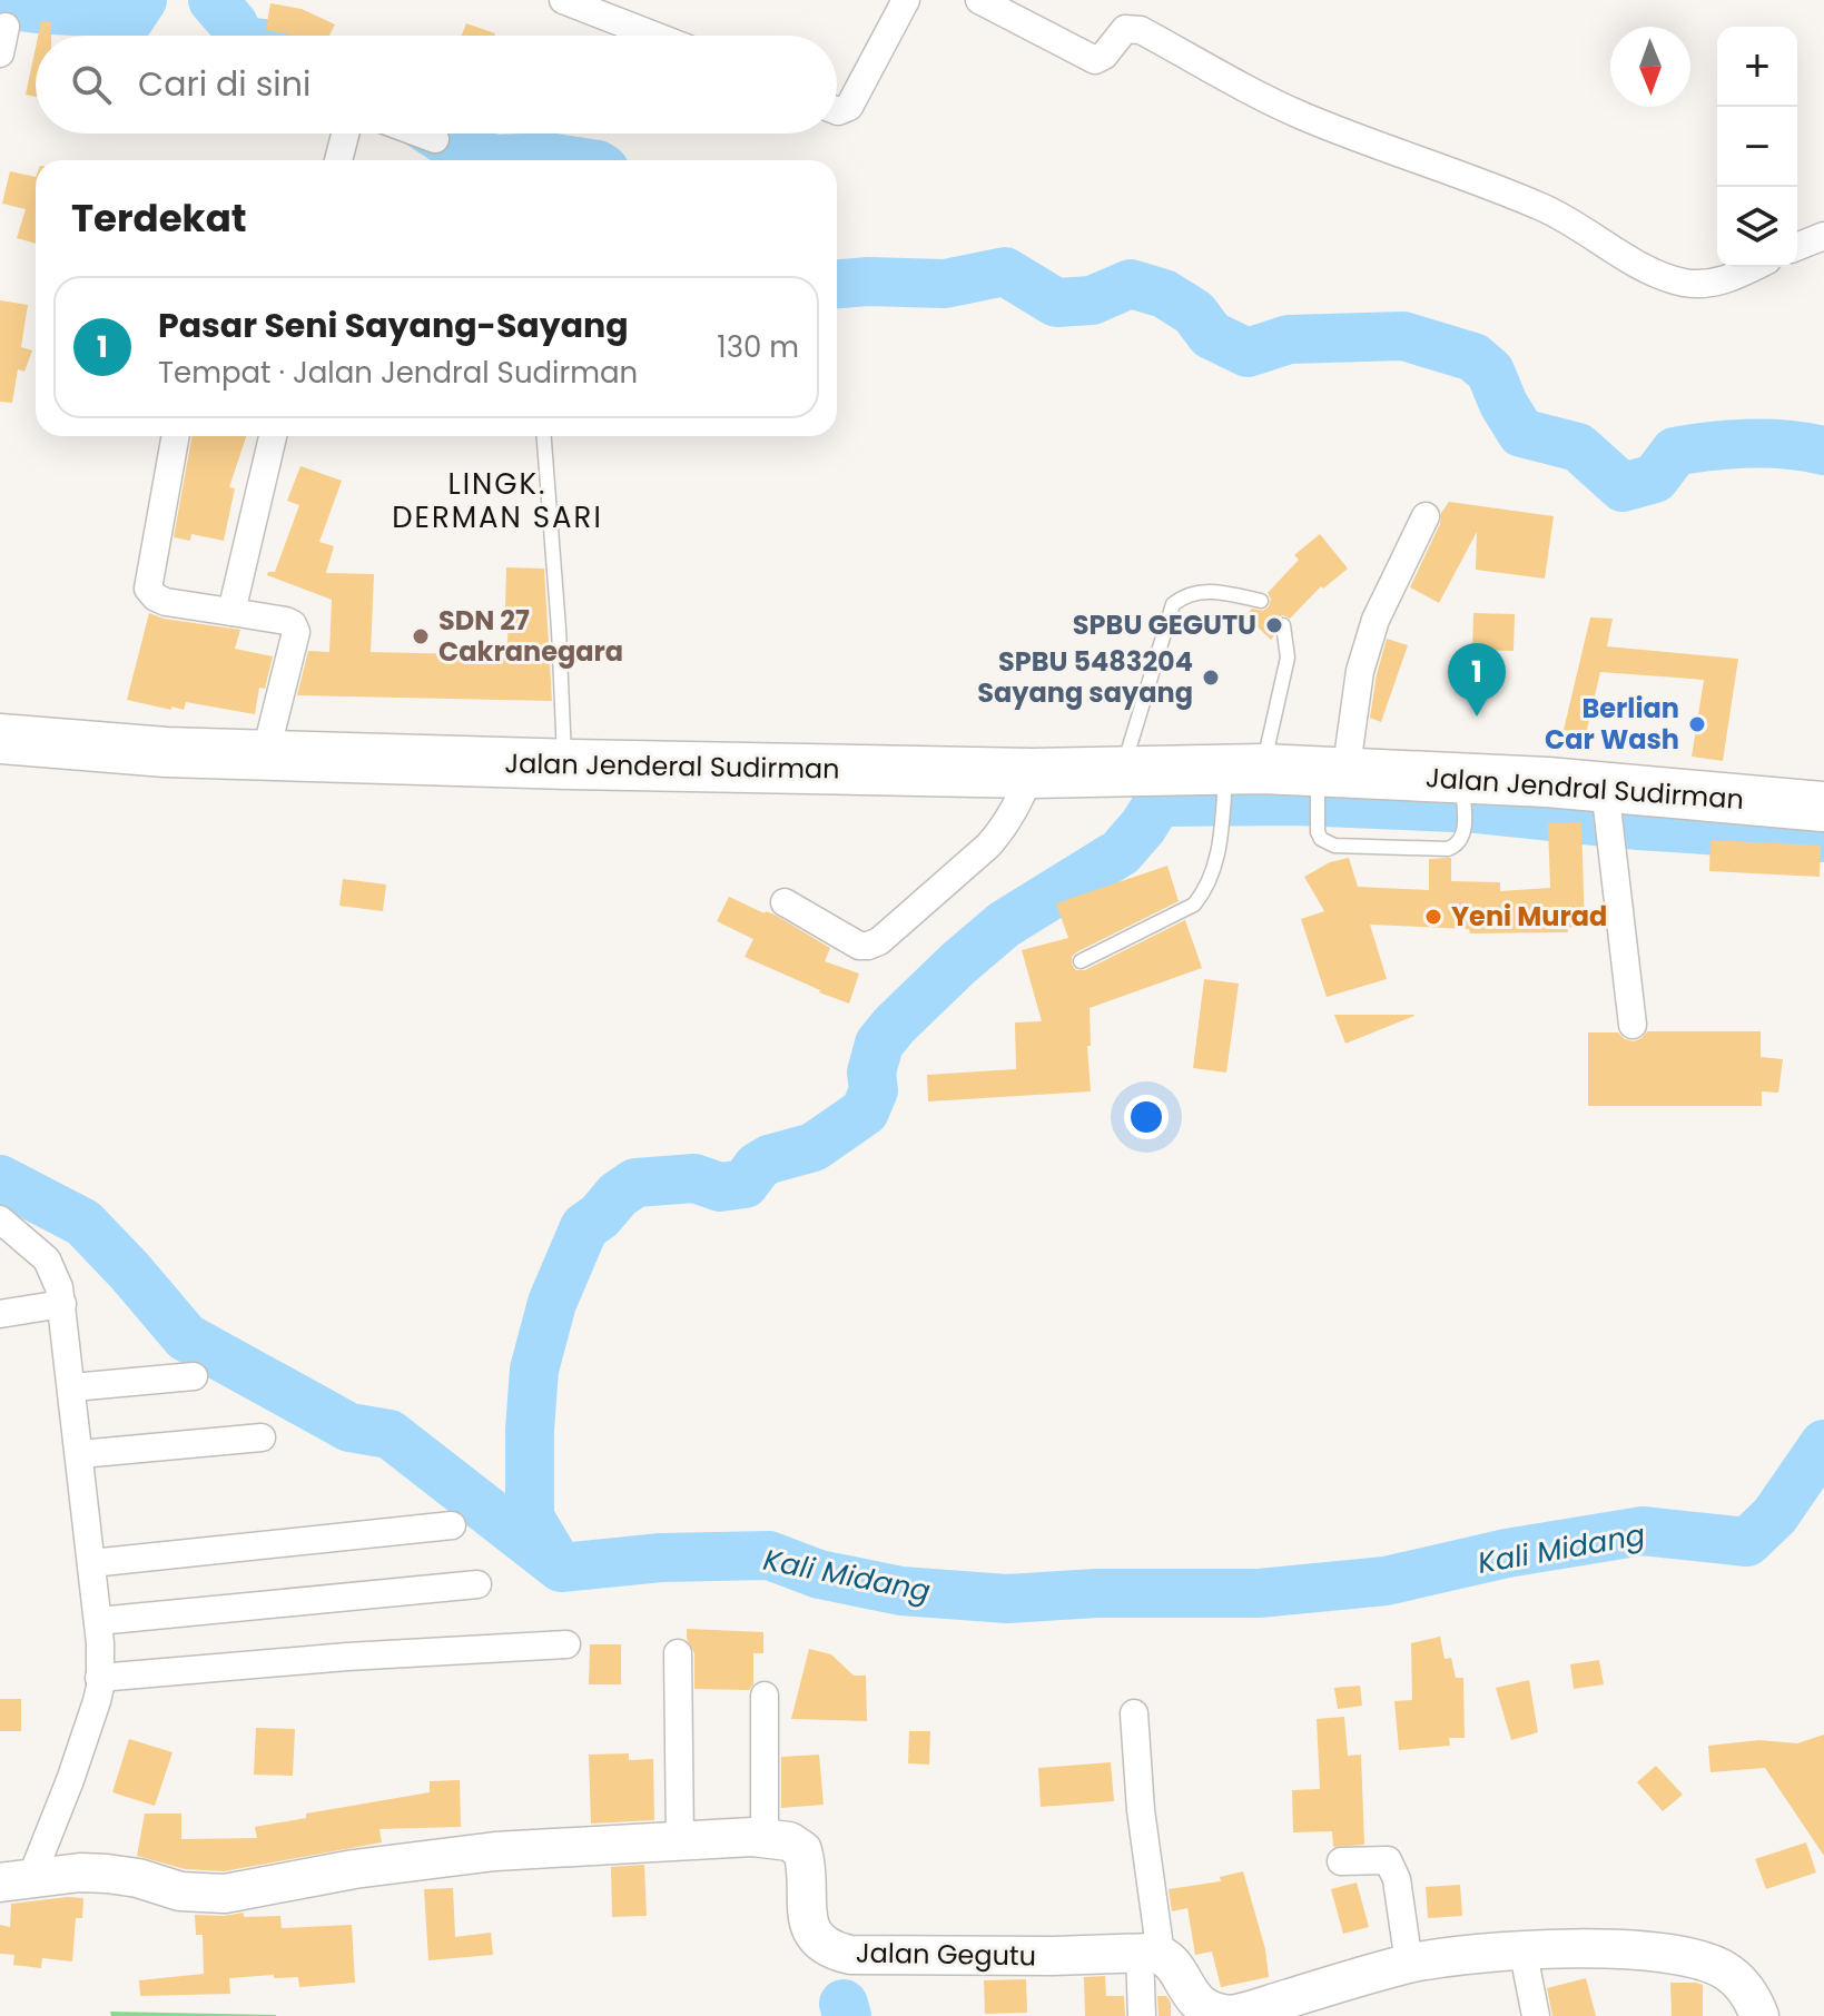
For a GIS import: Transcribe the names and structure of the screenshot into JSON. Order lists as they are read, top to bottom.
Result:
{
  "streets": {
    "highway": ["Jalan Jenderal Sudirman", "Jalan Jendral Sudirman"],
    "street": ["Jalan Gegutu"]
  },
  "crossings": [
    ["Jalan Jenderal Sudirman", "Jalan Jendral Sudirman"]
  ],
  "districts": ["LINGK. DERMAN SARI"],
  "water": ["Kali Midang"],
  "places": [
    "SPBU GEGUTU",
    "SDN 27 Cakranegara",
    "SPBU 5483204 Sayang sayang",
    "Berlian Car Wash",
    "Yeni Murad"
  ],
  "north": "bottom",
  "page": {
    "map_buttons": ["+", "−"],
    "search": "Cari di sini",
    "heading": "Terdekat",
    "list": [
      {
        "mark": "1",
        "name": "Pasar Seni Sayang-Sayang",
        "note": "Tempat · Jalan Jendral Sudirman",
        "value": "130 m"
      }
    ],
    "pins": "1"
  }
}
